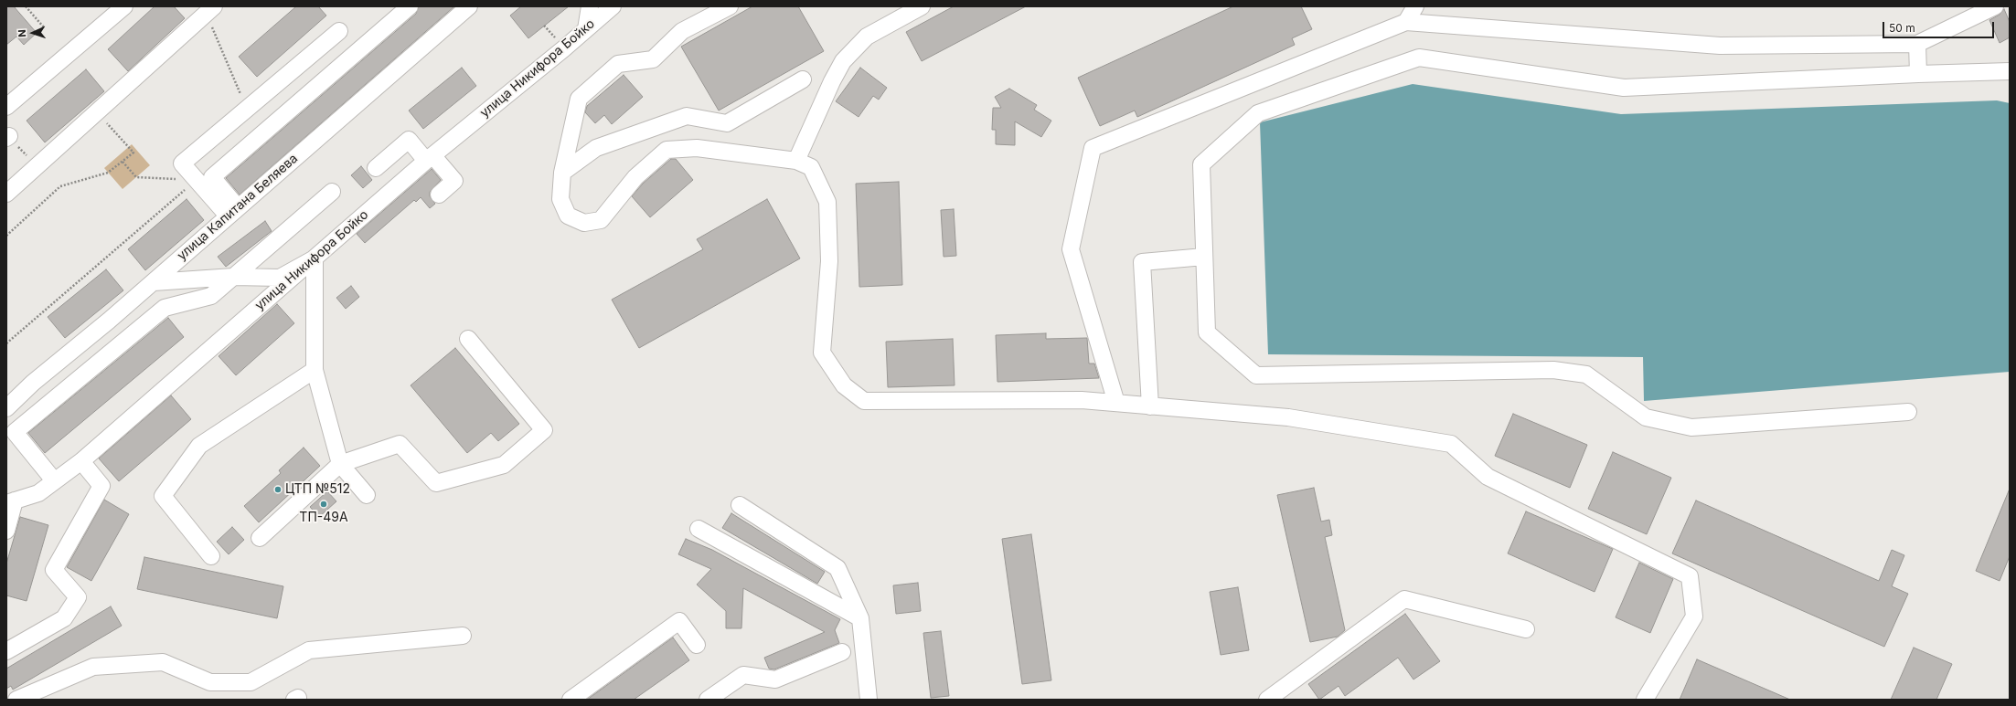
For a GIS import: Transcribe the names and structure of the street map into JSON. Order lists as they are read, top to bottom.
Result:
{
  "streets": {
    "street": ["улица Никифора Бойко", "улица Капитана Беляева"]
  },
  "places": ["ЦТП №512", "ТП-49А"],
  "scale_bar": "50 m",
  "north": "left"
}
